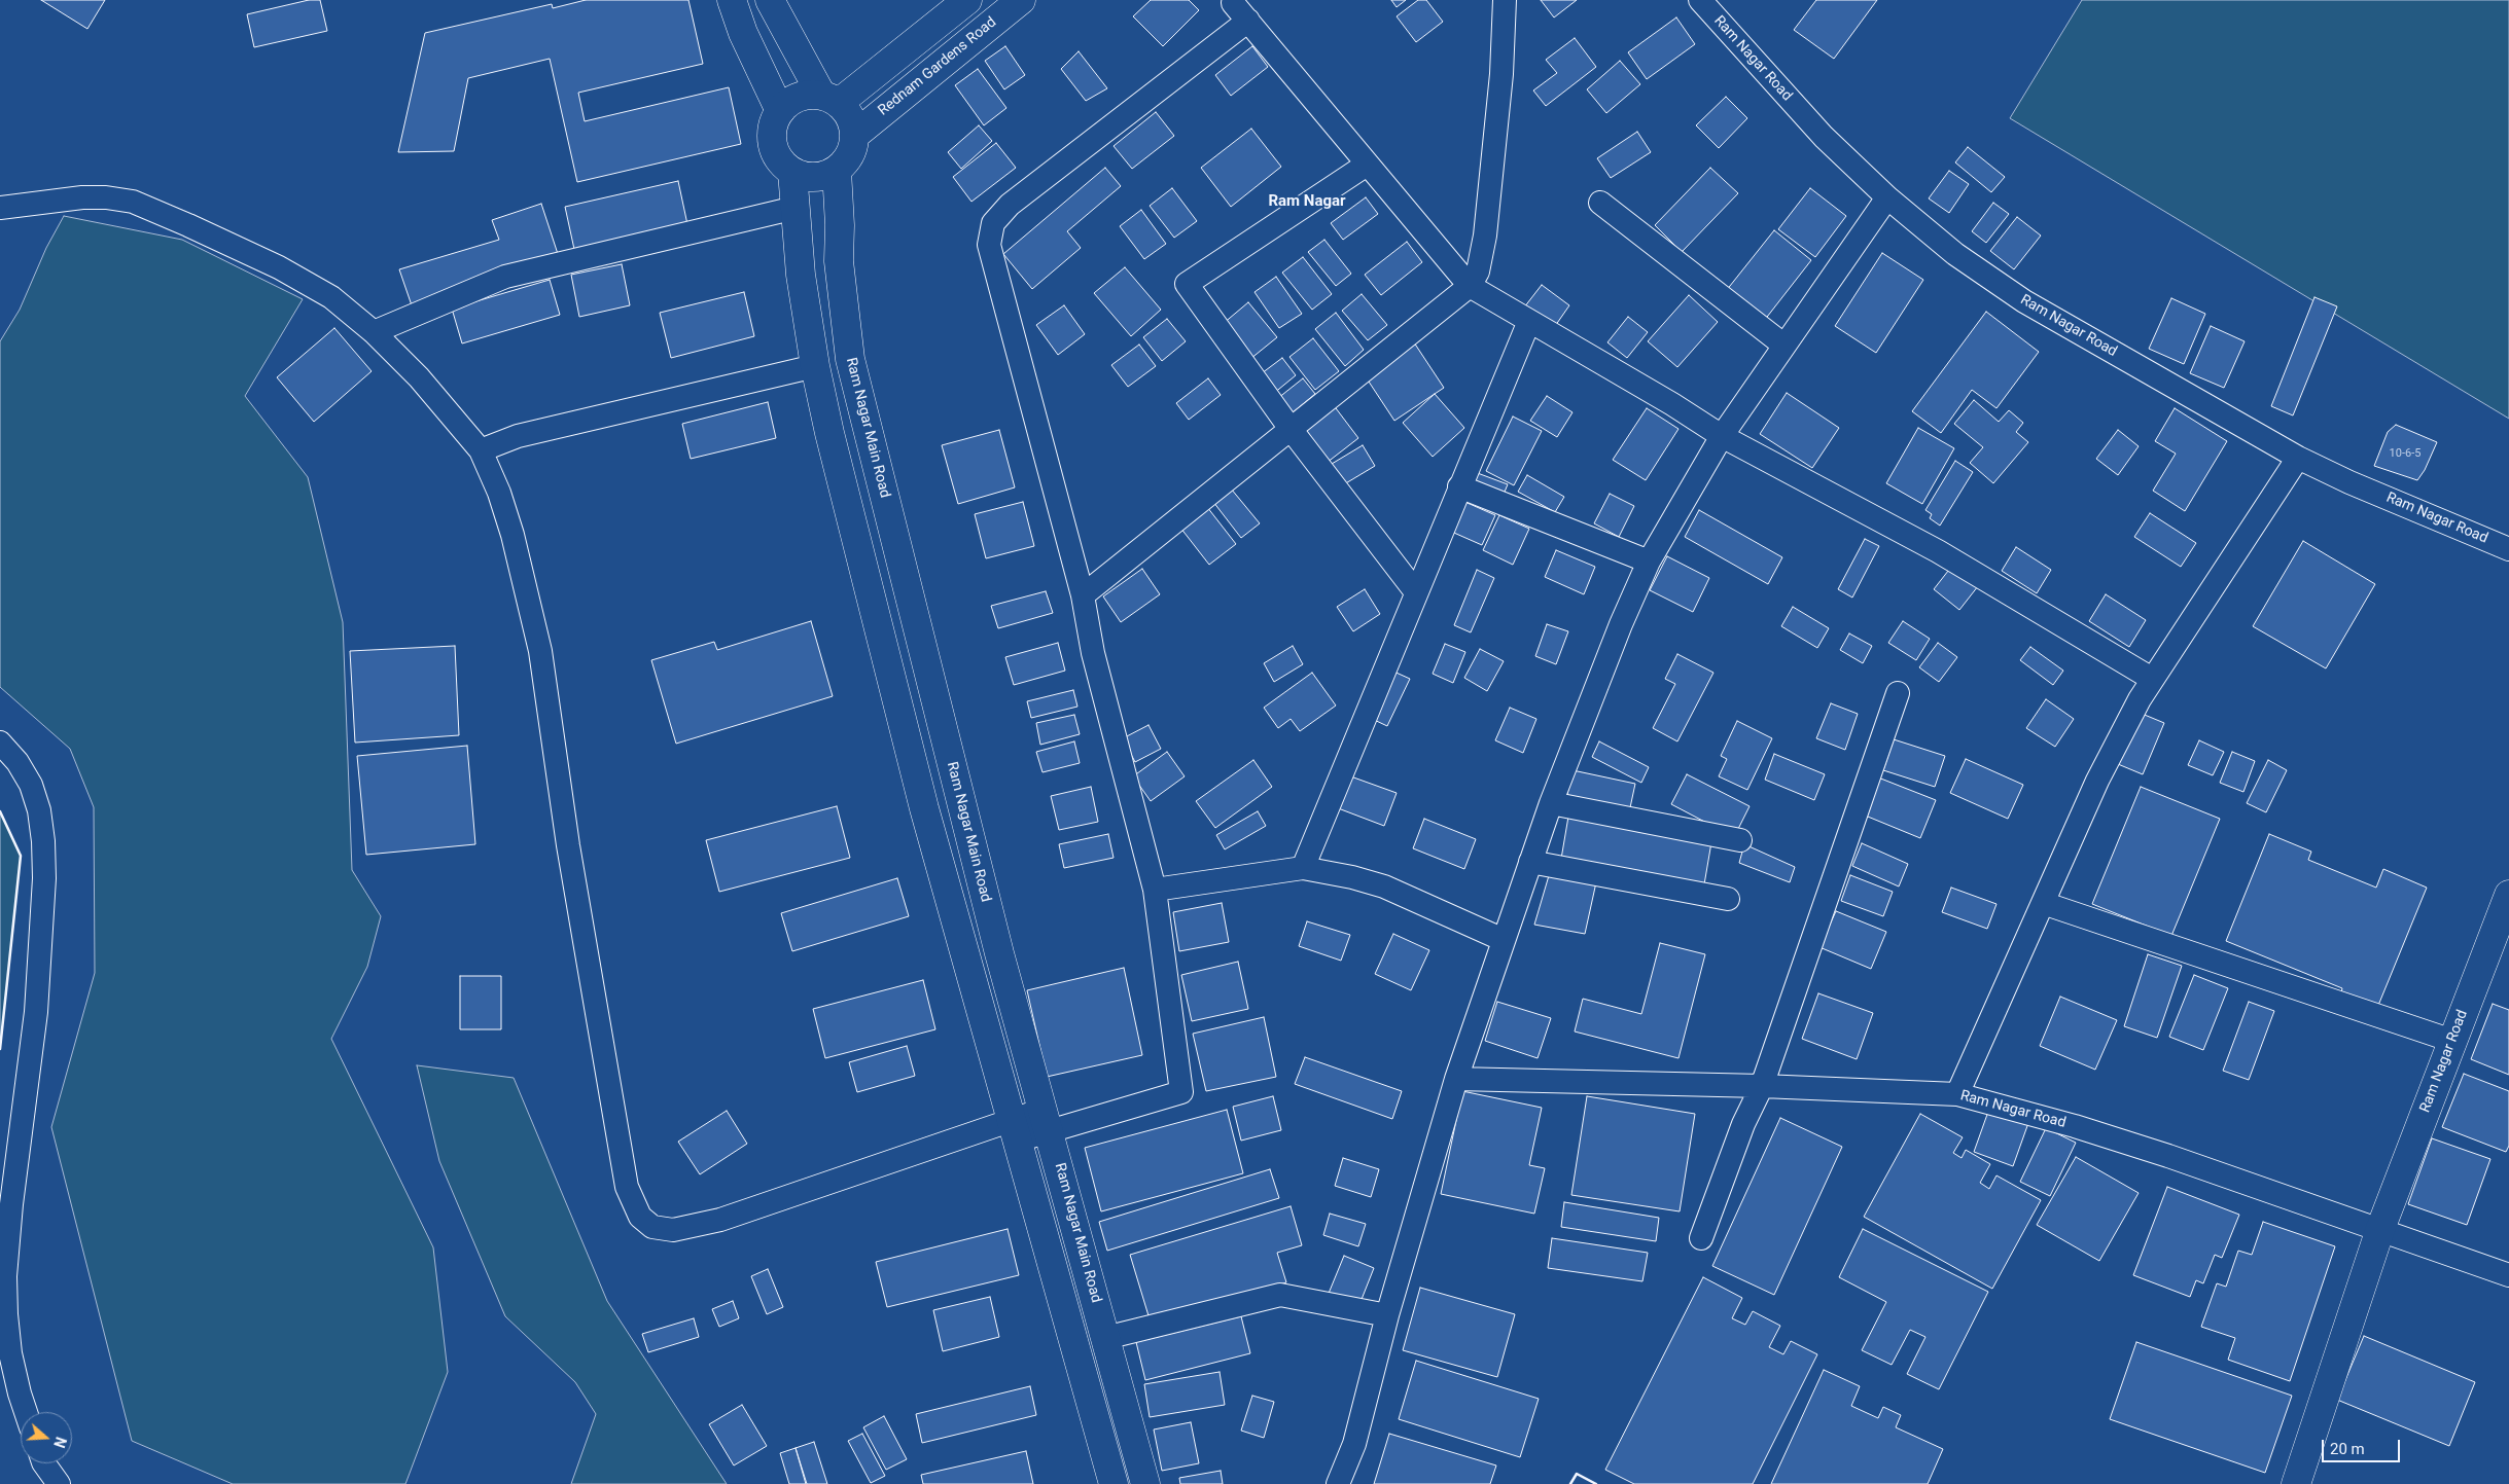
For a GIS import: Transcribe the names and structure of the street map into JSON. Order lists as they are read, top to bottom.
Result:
{
  "streets": {
    "main road": ["Ram Nagar Road", "Rednam Gardens Road", "Ram Nagar Main Road"]
  },
  "crossings": [
    ["Rednam Gardens Road", "Ram Nagar Main Road"]
  ],
  "districts": ["Ram Nagar"],
  "house_numbers": ["10-6-5"],
  "scale_bar": "20 m",
  "north": "right"
}
